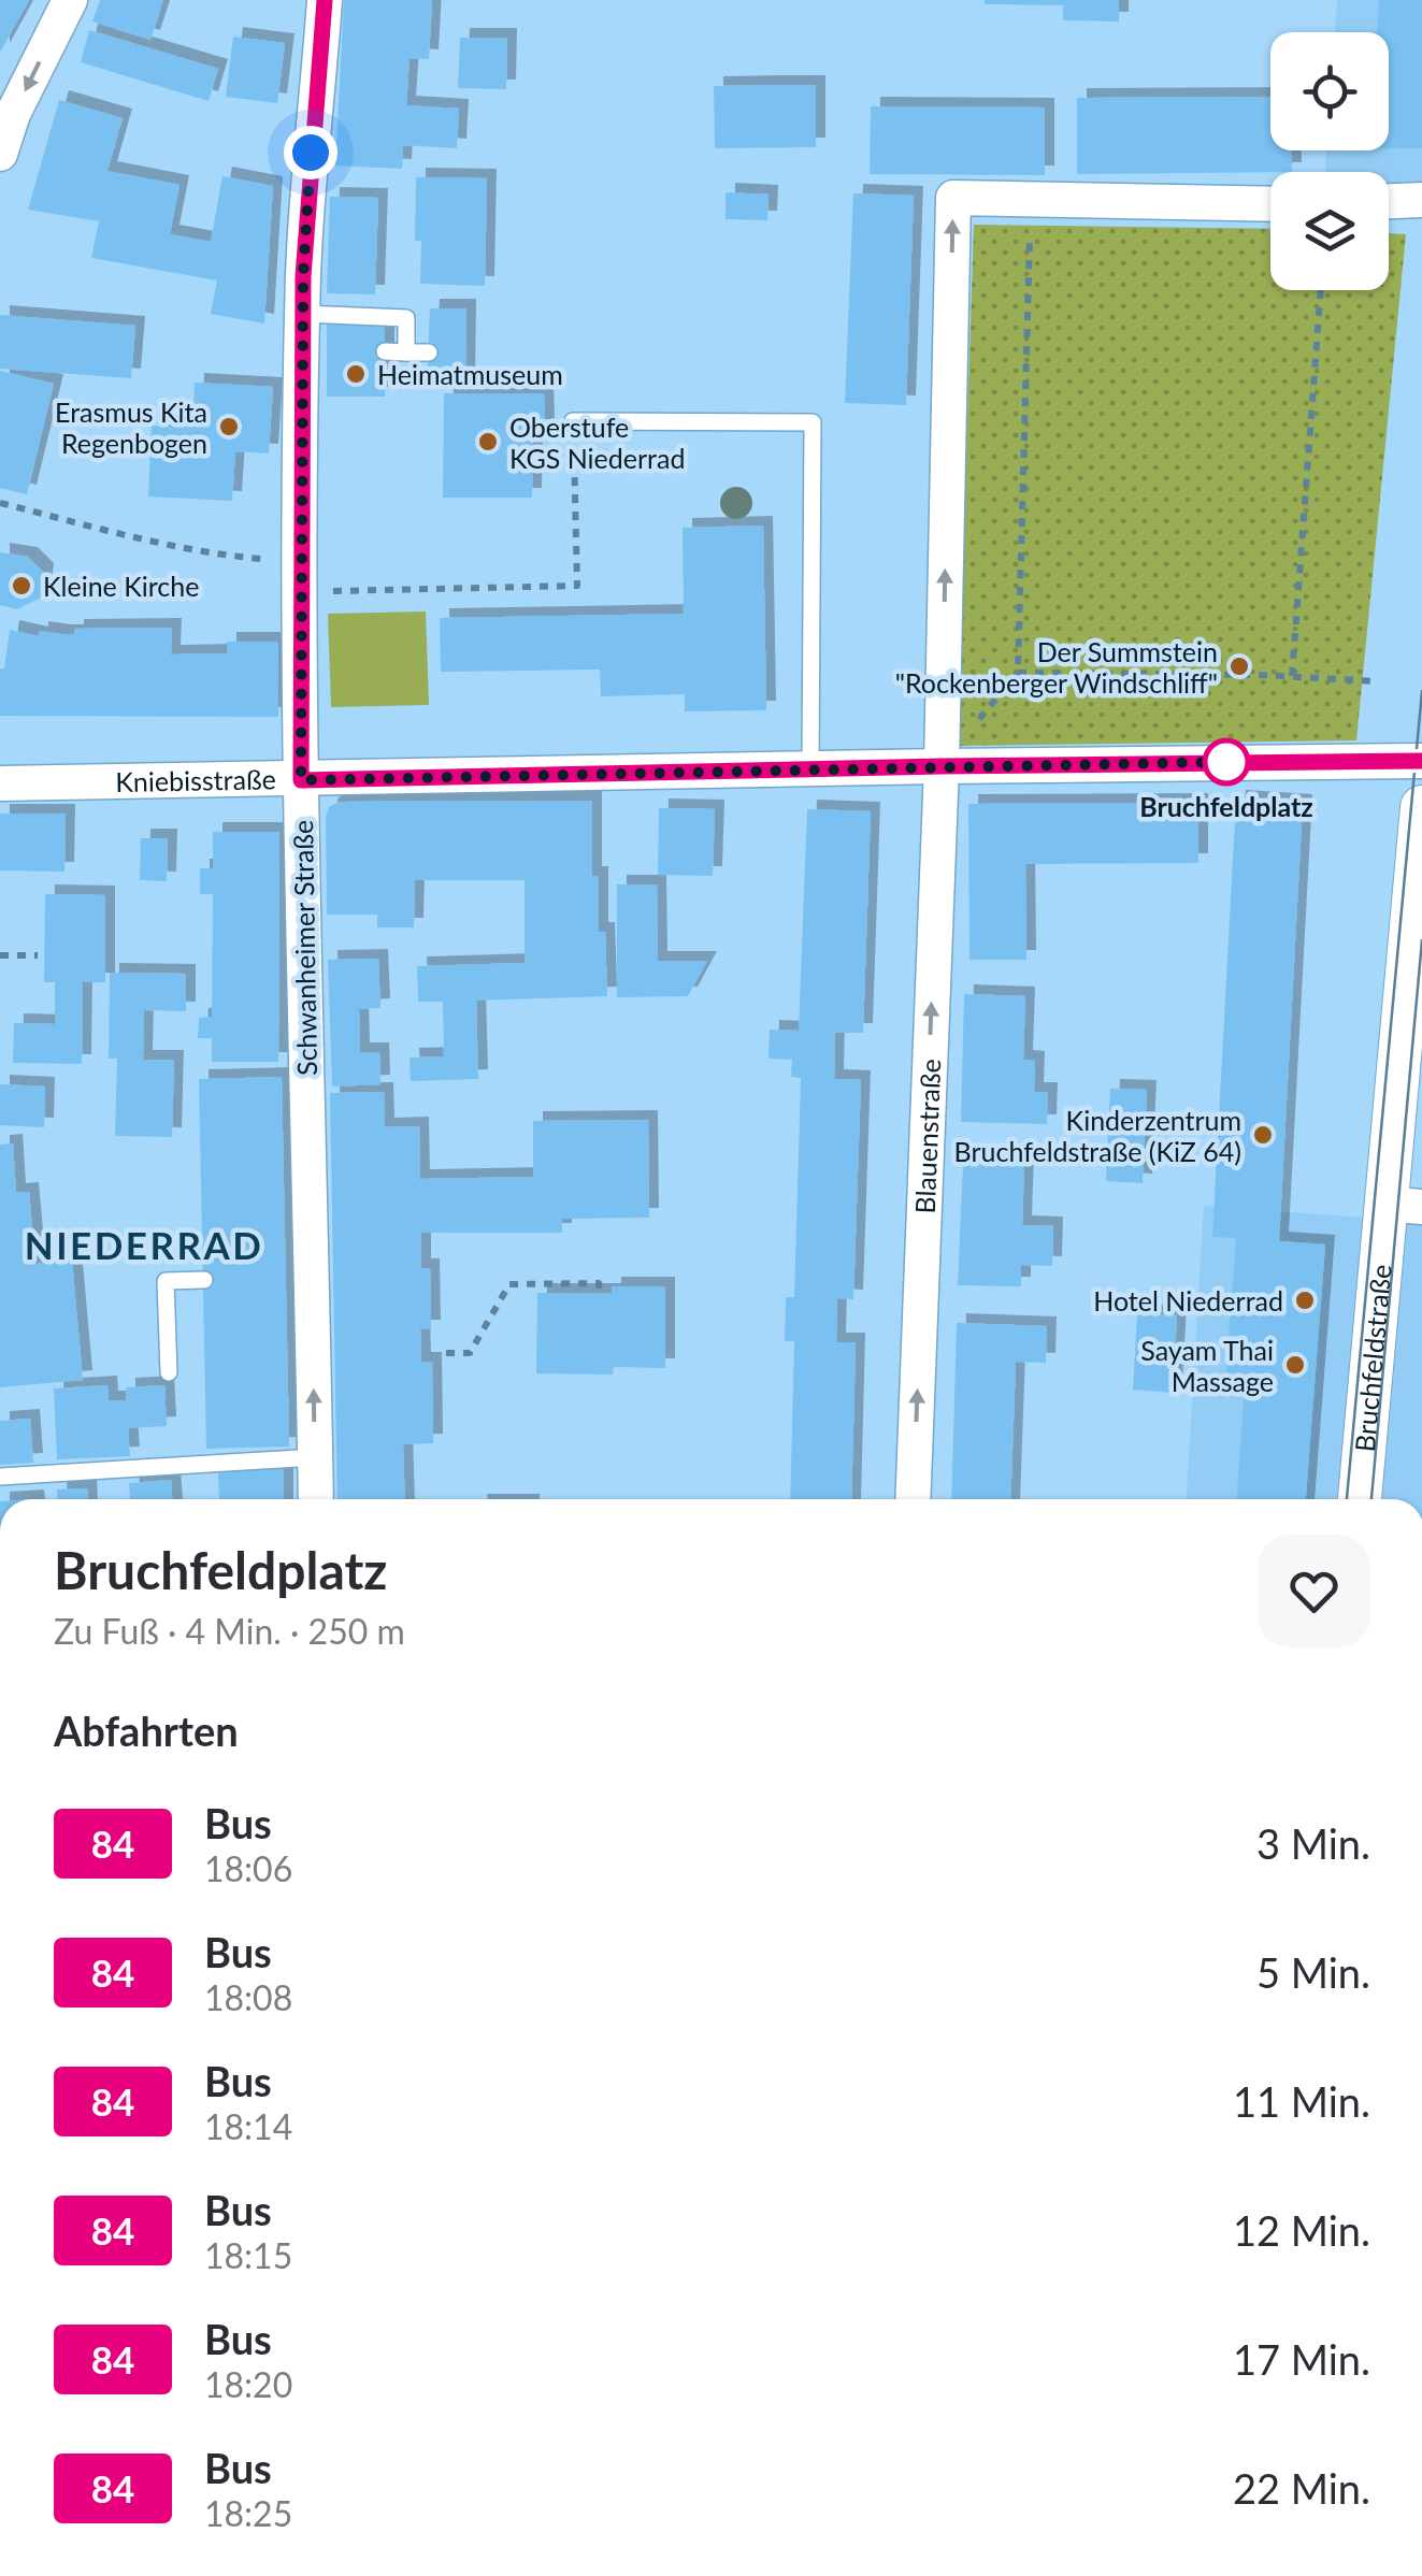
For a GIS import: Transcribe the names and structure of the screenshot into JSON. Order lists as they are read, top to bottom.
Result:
{
  "streets": {
    "street": [
      "Kniebisstraße",
      "Schwanheimer Straße",
      "Blauenstraße",
      "Bruchfeldstraße"
    ]
  },
  "crossings": [
    ["Kniebisstraße", "Schwanheimer Straße"],
    ["Kniebisstraße", "Blauenstraße"]
  ],
  "one_way": ["Schwanheimer Straße", "Blauenstraße"],
  "districts": ["NIEDERRAD"],
  "places": [
    "Heimatmuseum",
    "Erasmus Kita Regenbogen",
    "Oberstufe KGS Niederrad",
    "Kleine Kirche",
    "Der Summstein \"Rockenberger Windschliff\"",
    "Bruchfeldplatz",
    "Kinderzentrum Bruchfeldstraße (KiZ 64)",
    "Hotel Niederrad",
    "Sayam Thai Massage"
  ],
  "lines": ["bus line 84"],
  "page": {
    "heading": [
      ["Bruchfeldplatz", "Zu Fuß · 4 Min. · 250 m"],
      "Abfahrten"
    ],
    "list": [
      {
        "mark": "84",
        "name": "Bus",
        "note": "18:06",
        "value": "3 Min."
      },
      {
        "mark": "84",
        "name": "Bus",
        "note": "18:08",
        "value": "5 Min."
      },
      {
        "mark": "84",
        "name": "Bus",
        "note": "18:14",
        "value": "11 Min."
      },
      {
        "mark": "84",
        "name": "Bus",
        "note": "18:15",
        "value": "12 Min."
      },
      {
        "mark": "84",
        "name": "Bus",
        "note": "18:20",
        "value": "17 Min."
      },
      {
        "mark": "84",
        "name": "Bus",
        "note": "18:25",
        "value": "22 Min."
      }
    ]
  }
}
